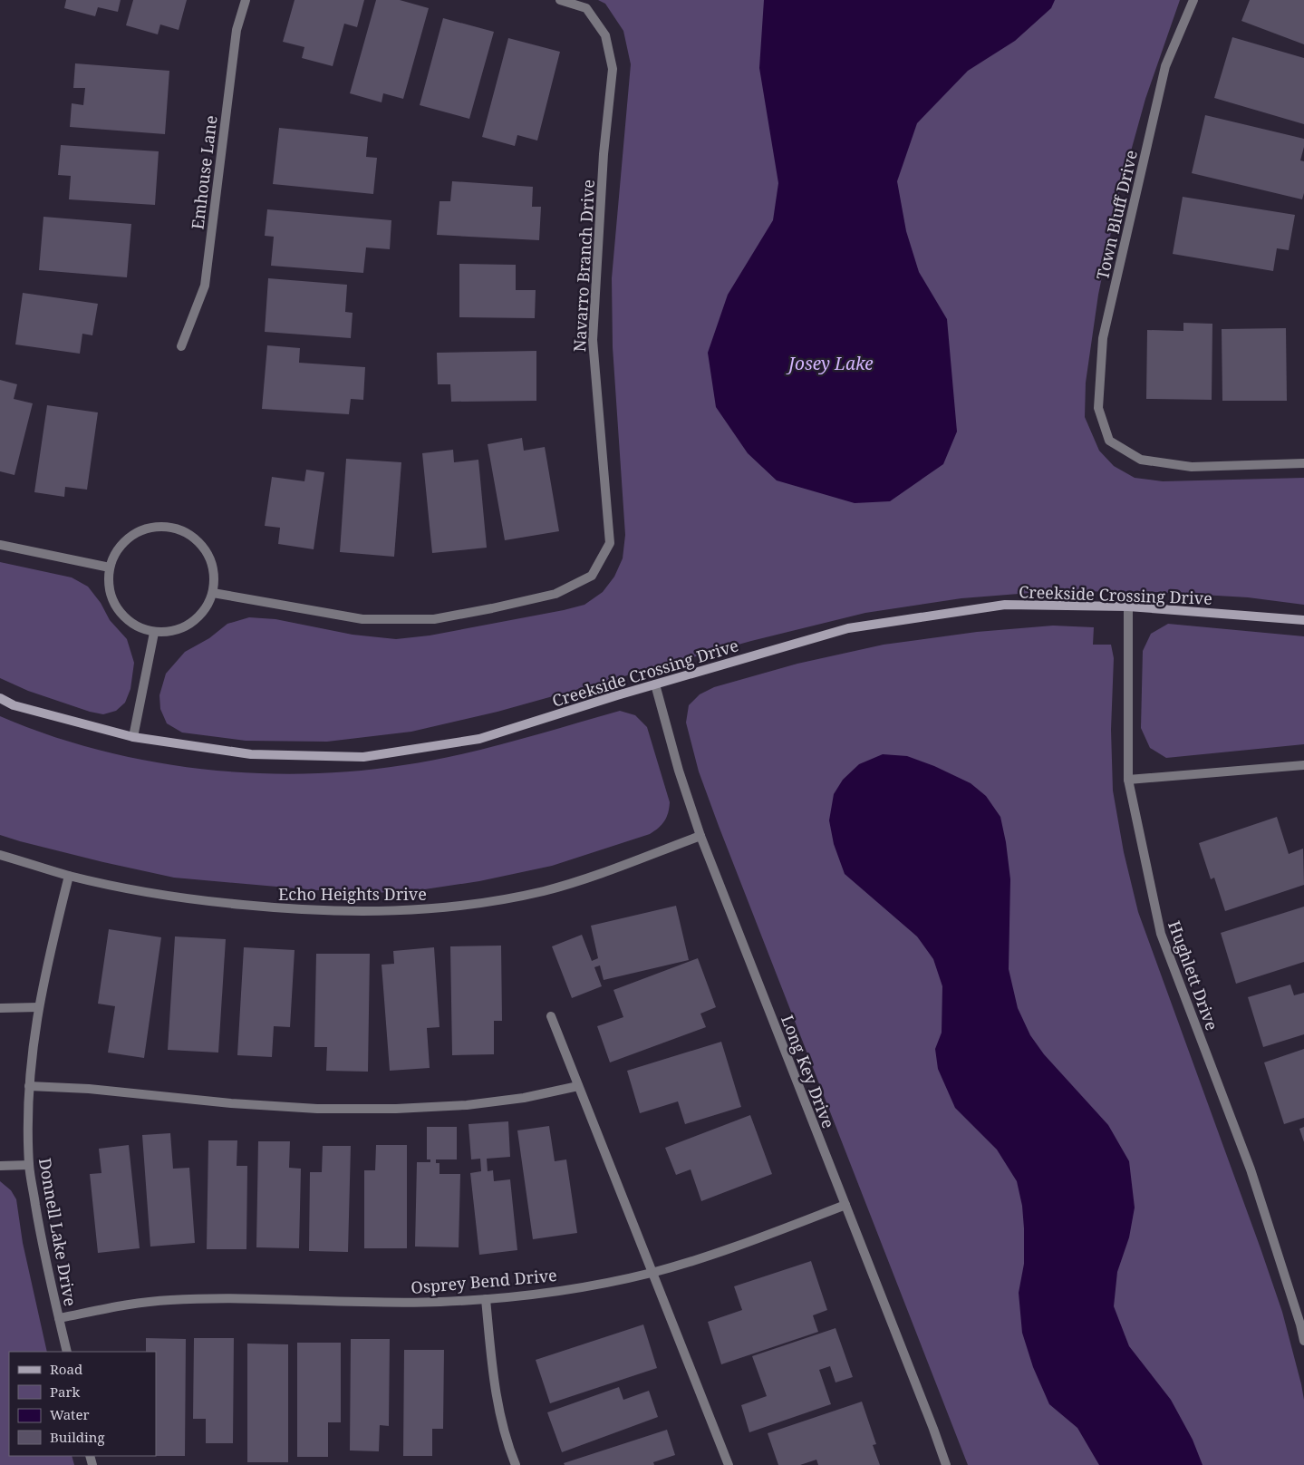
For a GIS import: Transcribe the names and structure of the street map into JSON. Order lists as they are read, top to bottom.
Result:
{
  "streets": {
    "street": [
      "Emhouse Lane",
      "Town Bluff Drive",
      "Navarro Branch Drive",
      "Creekside Crossing Drive",
      "Echo Heights Drive",
      "Hughlett Drive",
      "Long Key Drive",
      "Donnell Lake Drive",
      "Osprey Bend Drive"
    ]
  },
  "crossings": [
    ["Creekside Crossing Drive", "Hughlett Drive"],
    ["Creekside Crossing Drive", "Long Key Drive"],
    ["Echo Heights Drive", "Long Key Drive"],
    ["Echo Heights Drive", "Donnell Lake Drive"],
    ["Long Key Drive", "Osprey Bend Drive"],
    ["Donnell Lake Drive", "Osprey Bend Drive"]
  ],
  "water": ["Josey Lake"],
  "legend": [
    "Road",
    "Park",
    "Water",
    "Building"
  ]
}
